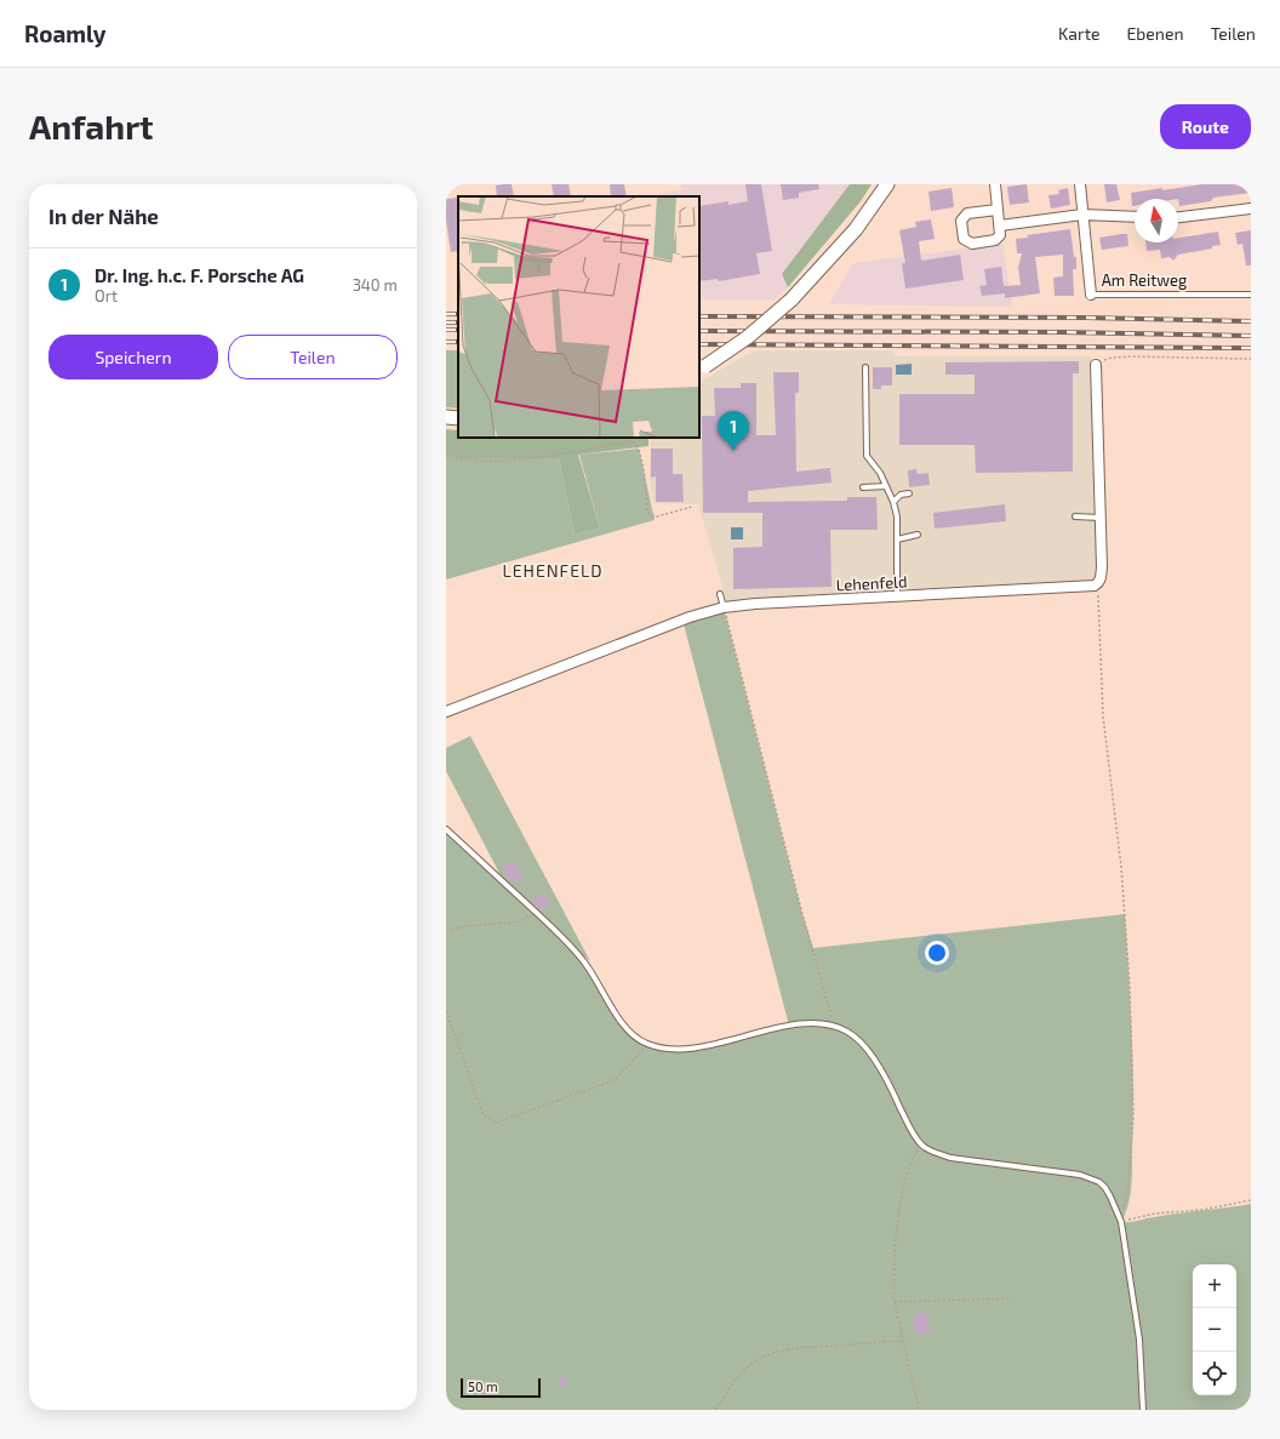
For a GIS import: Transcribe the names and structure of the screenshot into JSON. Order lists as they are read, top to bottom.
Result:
{
  "streets": {
    "street": ["Am Reitweg", "Lehenfeld"]
  },
  "districts": ["LEHENFELD"],
  "scale_bar": "50 m",
  "north": "top",
  "page": {
    "header": "Roamly",
    "nav": ["Karte", "Ebenen", "Teilen"],
    "buttons": [
      "Route",
      ["Speichern", "Teilen"]
    ],
    "title": "Anfahrt",
    "heading": "In der Nähe",
    "list": [
      {
        "mark": "1",
        "name": "Dr. Ing. h.c. F. Porsche AG",
        "note": "Ort",
        "value": "340 m"
      }
    ],
    "pins": "1",
    "map_buttons": ["+", "−"],
    "scale": "50 m"
  }
}
